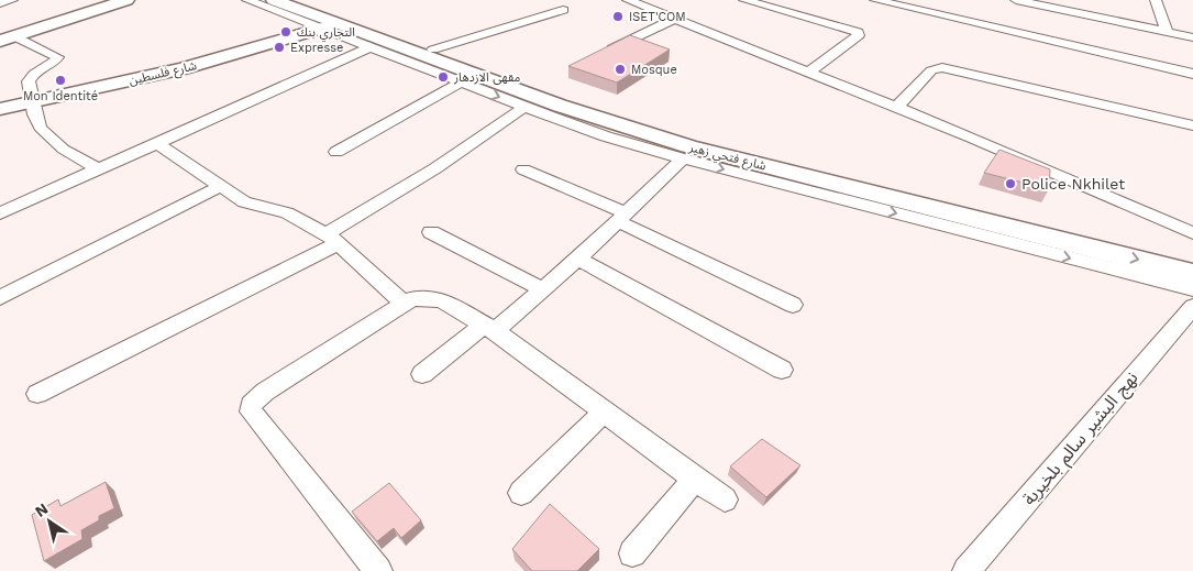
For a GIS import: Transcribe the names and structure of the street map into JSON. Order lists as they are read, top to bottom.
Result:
{
  "streets": {
    "street": ["شارع فلسطين", "شارع فتحي زهير", "نهج البشير سالم بلخيرية"]
  },
  "crossings": [
    ["شارع فلسطين", "شارع فتحي زهير"]
  ],
  "places": [
    "ISET'COM",
    "التجاري بنك",
    "Expresse",
    "Mosque",
    "مقهى الازدهار",
    "Mon Identité",
    "Police Nkhilet"
  ],
  "north": "top left"
}
